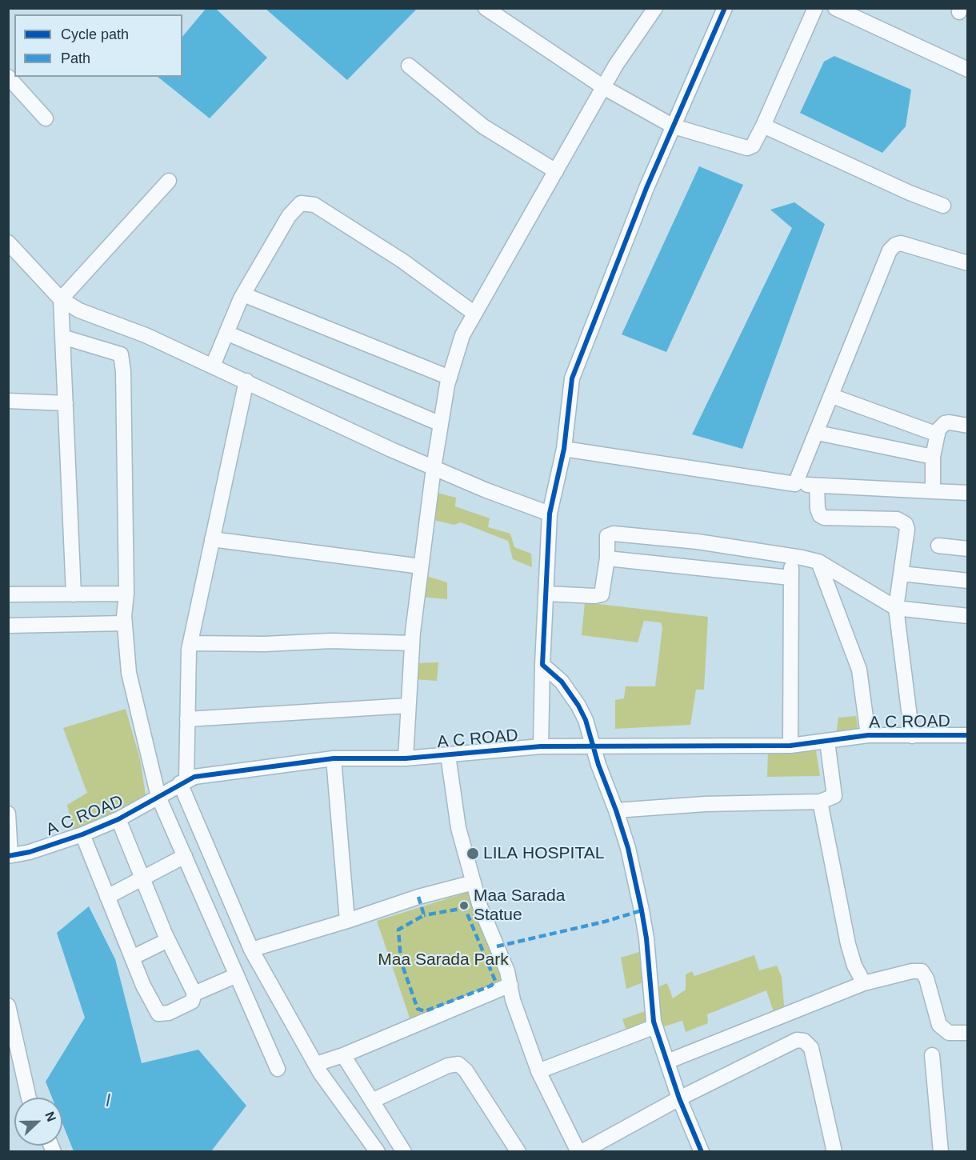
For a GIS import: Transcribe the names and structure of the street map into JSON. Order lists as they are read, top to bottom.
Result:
{
  "streets": {
    "street": ["A C ROAD"]
  },
  "water": ["l"],
  "parks": ["Maa Sarada Park"],
  "places": ["LILA HOSPITAL", "Maa Sarada Statue"],
  "legend": ["Cycle path", "Path"],
  "north": "right"
}
